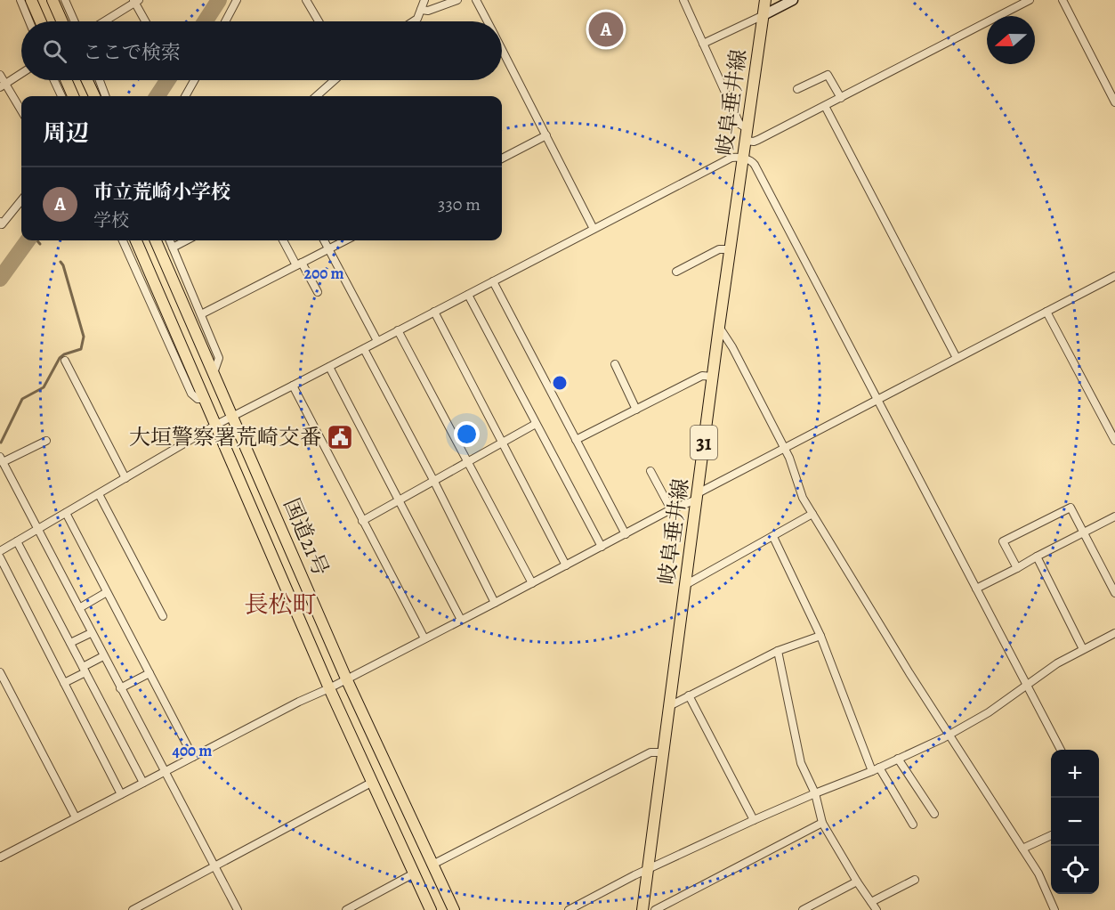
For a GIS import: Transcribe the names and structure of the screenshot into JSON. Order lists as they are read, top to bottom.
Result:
{
  "streets": {
    "main road": ["岐阜垂井線", "31", "国道21号"]
  },
  "districts": ["長松町"],
  "places": {
    "public building": ["大垣警察署荒崎交番"]
  },
  "north": "left",
  "page": {
    "pins": "A",
    "search": "ここで検索",
    "heading": "周辺",
    "list": [
      {
        "mark": "A",
        "name": "市立荒崎小学校",
        "note": "学校",
        "value": "330 m"
      }
    ],
    "map_buttons": ["+", "−"]
  },
  "rings": ["200 m", "400 m"]
}
